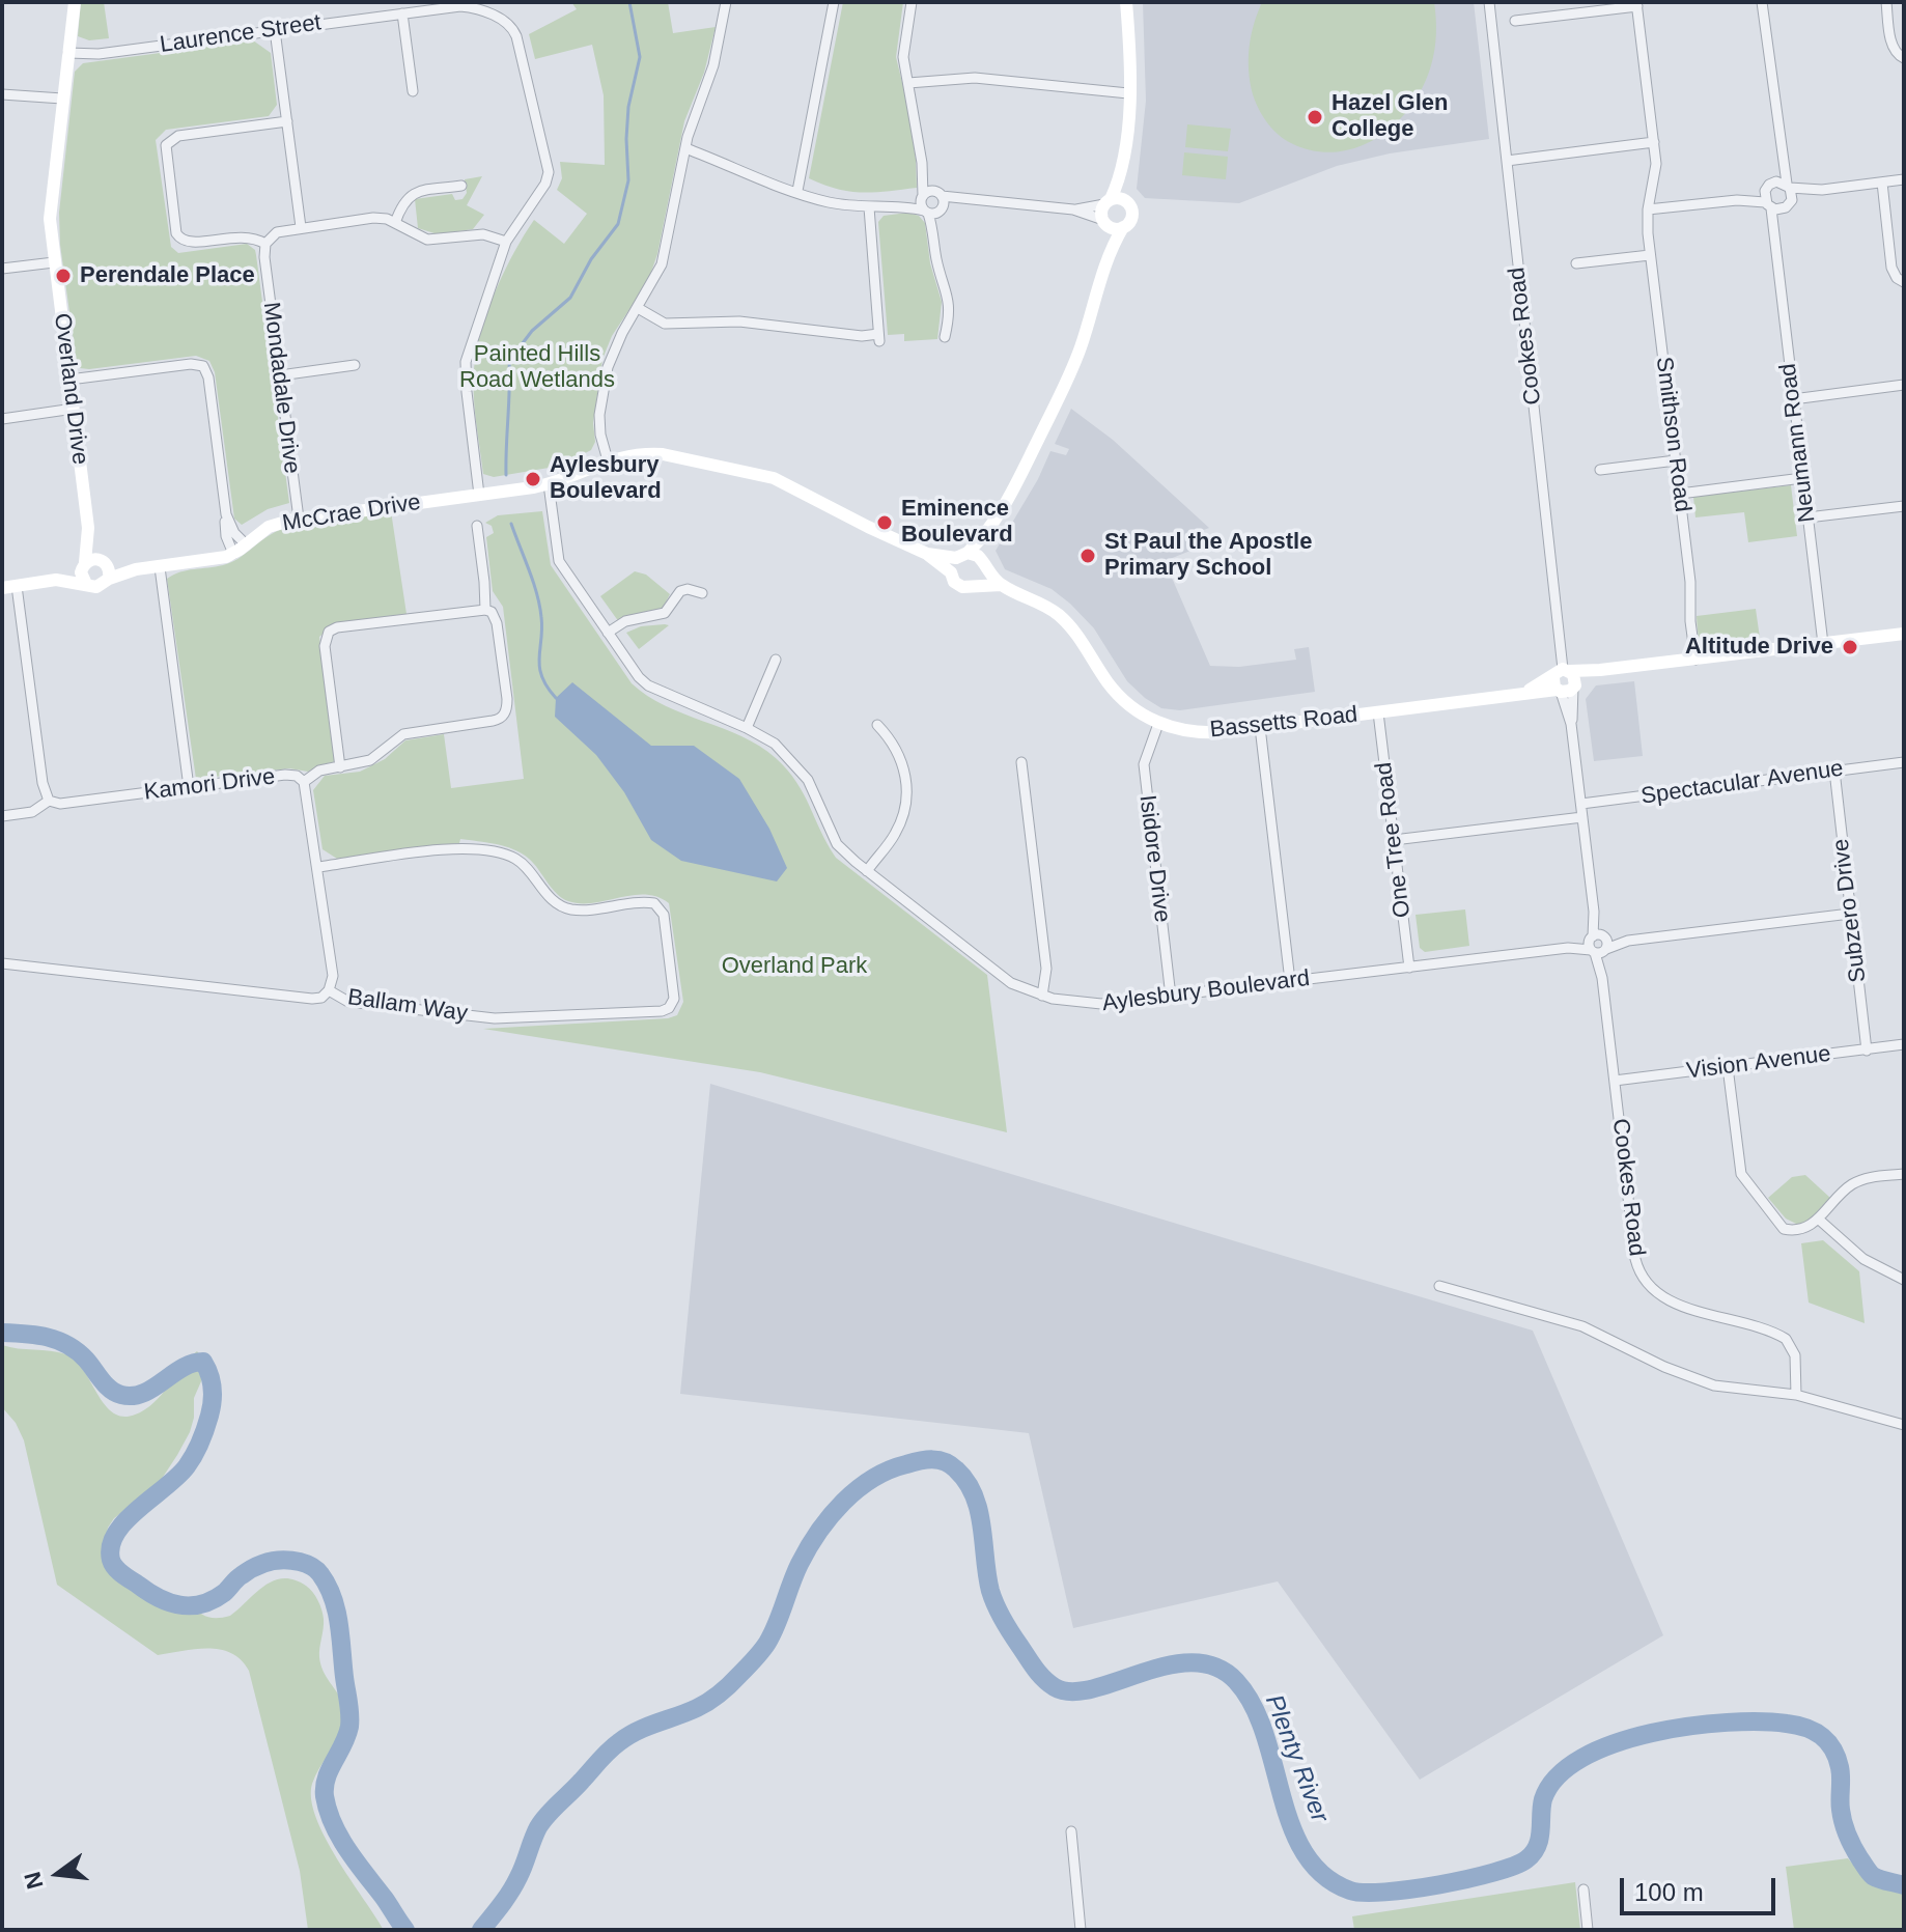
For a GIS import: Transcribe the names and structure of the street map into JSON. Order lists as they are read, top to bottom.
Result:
{
  "streets": {
    "street": [
      "Laurence Street",
      "Cookes Road",
      "Mondadale Drive",
      "Overland Drive",
      "Smithson Road",
      "Neumann Road",
      "McCrae Drive",
      "Bassetts Road",
      "Spectacular Avenue",
      "Kamori Drive",
      "One Tree Road",
      "Isidore Drive",
      "Subzero Drive",
      "Aylesbury Boulevard",
      "Ballam Way",
      "Vision Avenue"
    ]
  },
  "crossings": [
    ["Laurence Street", "Overland Drive"],
    ["Laurence Street", "McCrae Drive"],
    ["Laurence Street", "Bassetts Road"],
    ["Cookes Road", "Bassetts Road"],
    ["Cookes Road", "Spectacular Avenue"],
    ["Cookes Road", "Aylesbury Boulevard"],
    ["Cookes Road", "Vision Avenue"],
    ["Mondadale Drive", "McCrae Drive"],
    ["Overland Drive", "McCrae Drive"],
    ["Smithson Road", "Bassetts Road"],
    ["Neumann Road", "Bassetts Road"],
    ["McCrae Drive", "Bassetts Road"],
    ["Bassetts Road", "One Tree Road"],
    ["Bassetts Road", "Isidore Drive"],
    ["Bassetts Road", "Aylesbury Boulevard"],
    ["Spectacular Avenue", "Subzero Drive"],
    ["One Tree Road", "Aylesbury Boulevard"],
    ["Isidore Drive", "Aylesbury Boulevard"],
    ["Subzero Drive", "Aylesbury Boulevard"],
    ["Subzero Drive", "Vision Avenue"]
  ],
  "water": ["Plenty River"],
  "parks": ["Painted Hills Road Wetlands", "Overland Park"],
  "places": [
    "Hazel Glen College",
    "Perendale Place",
    "Aylesbury Boulevard",
    "Eminence Boulevard",
    "St Paul the Apostle Primary School",
    "Altitude Drive"
  ],
  "scale_bar": "100 m",
  "north": "left"
}
